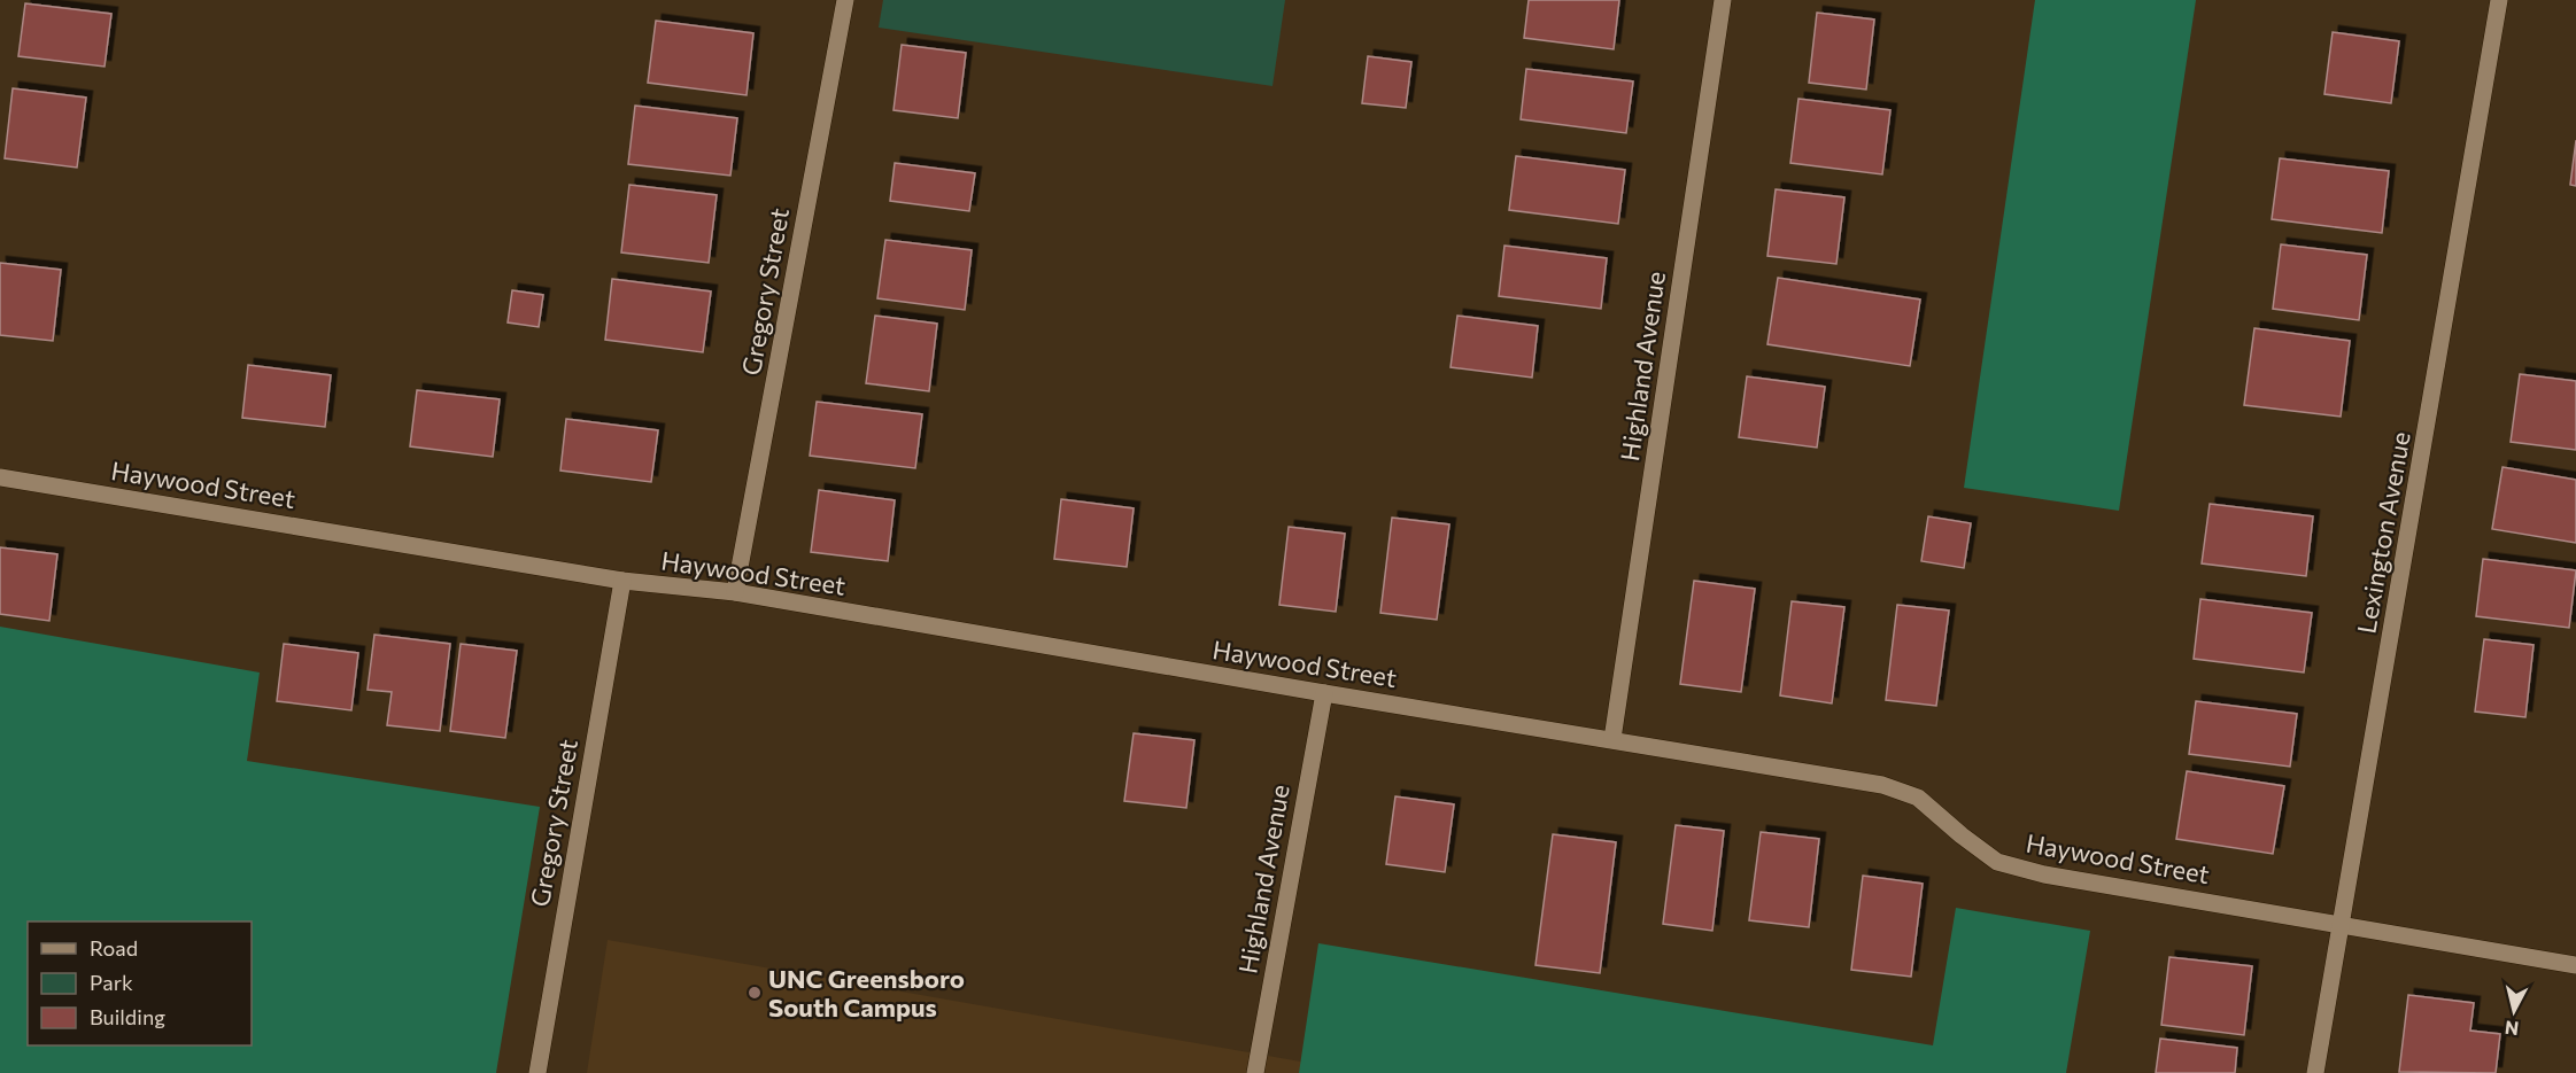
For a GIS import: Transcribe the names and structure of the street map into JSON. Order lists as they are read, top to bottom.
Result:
{
  "streets": {
    "street": [
      "Gregory Street",
      "Highland Avenue",
      "Haywood Street",
      "Lexington Avenue"
    ]
  },
  "crossings": [
    ["Gregory Street", "Haywood Street"],
    ["Highland Avenue", "Haywood Street"],
    ["Haywood Street", "Lexington Avenue"]
  ],
  "places": ["UNC Greensboro South Campus"],
  "legend": ["Road", "Park", "Building"],
  "north": "bottom"
}
